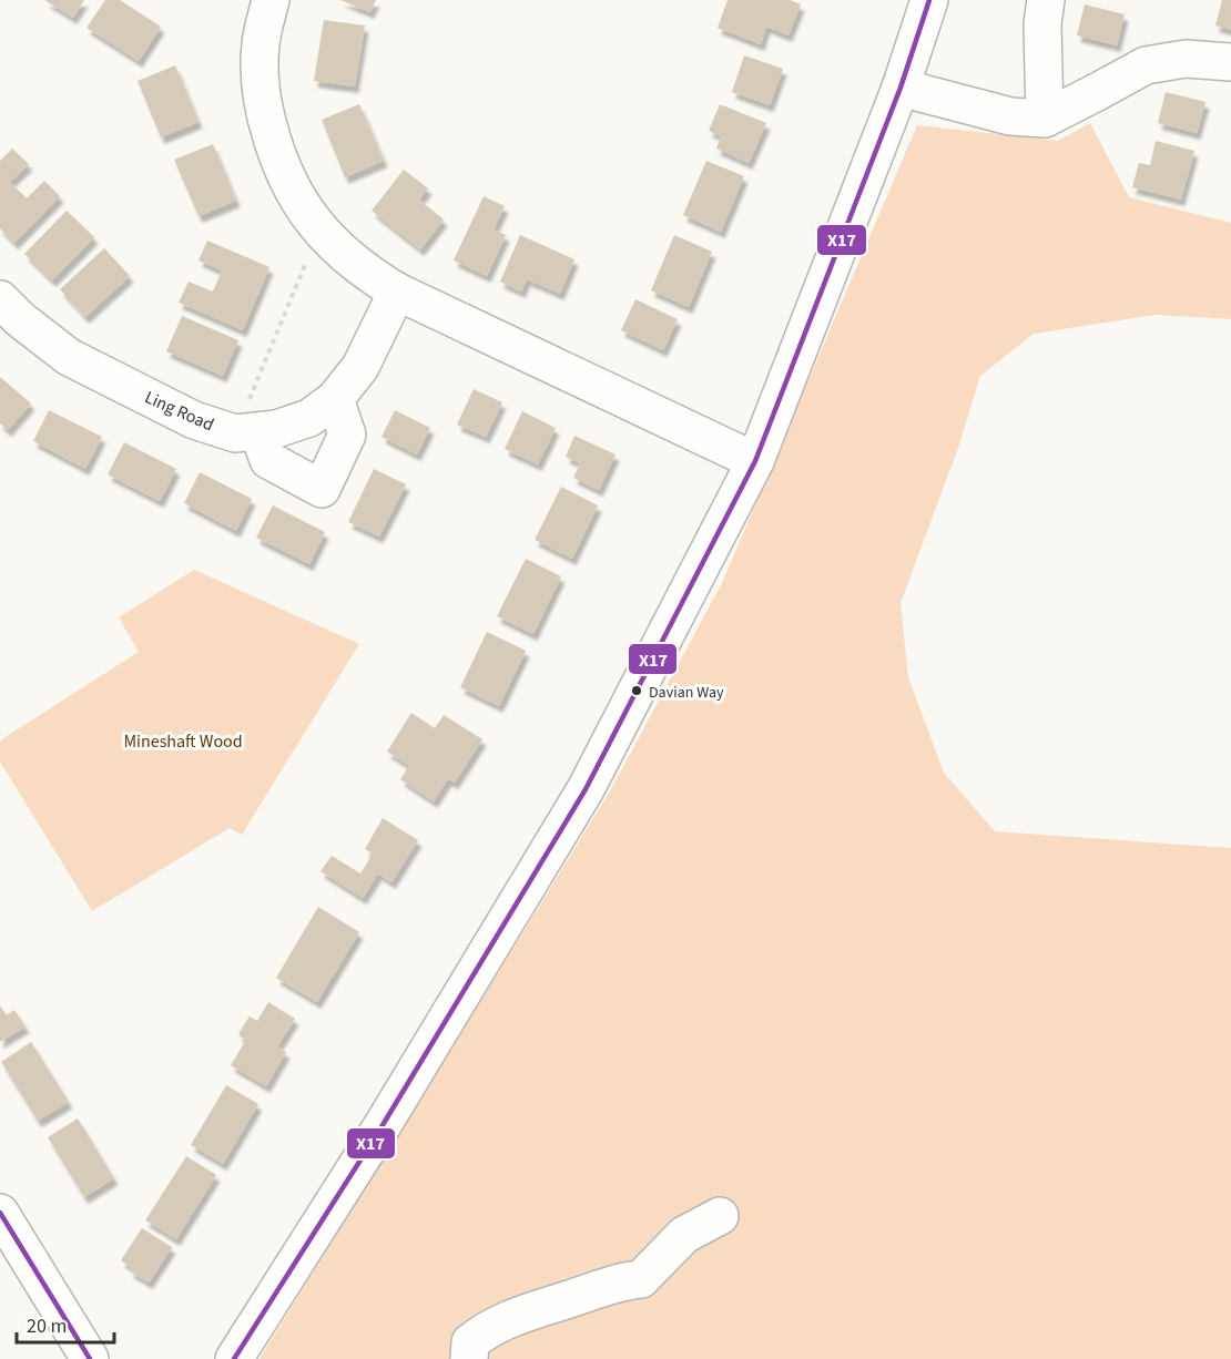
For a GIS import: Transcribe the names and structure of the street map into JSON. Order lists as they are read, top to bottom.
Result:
{
  "streets": {
    "street": ["Ling Road"]
  },
  "parks": ["Mineshaft Wood"],
  "places": ["Davian Way"],
  "lines": ["transit line X17"],
  "scale_bar": "20 m"
}
